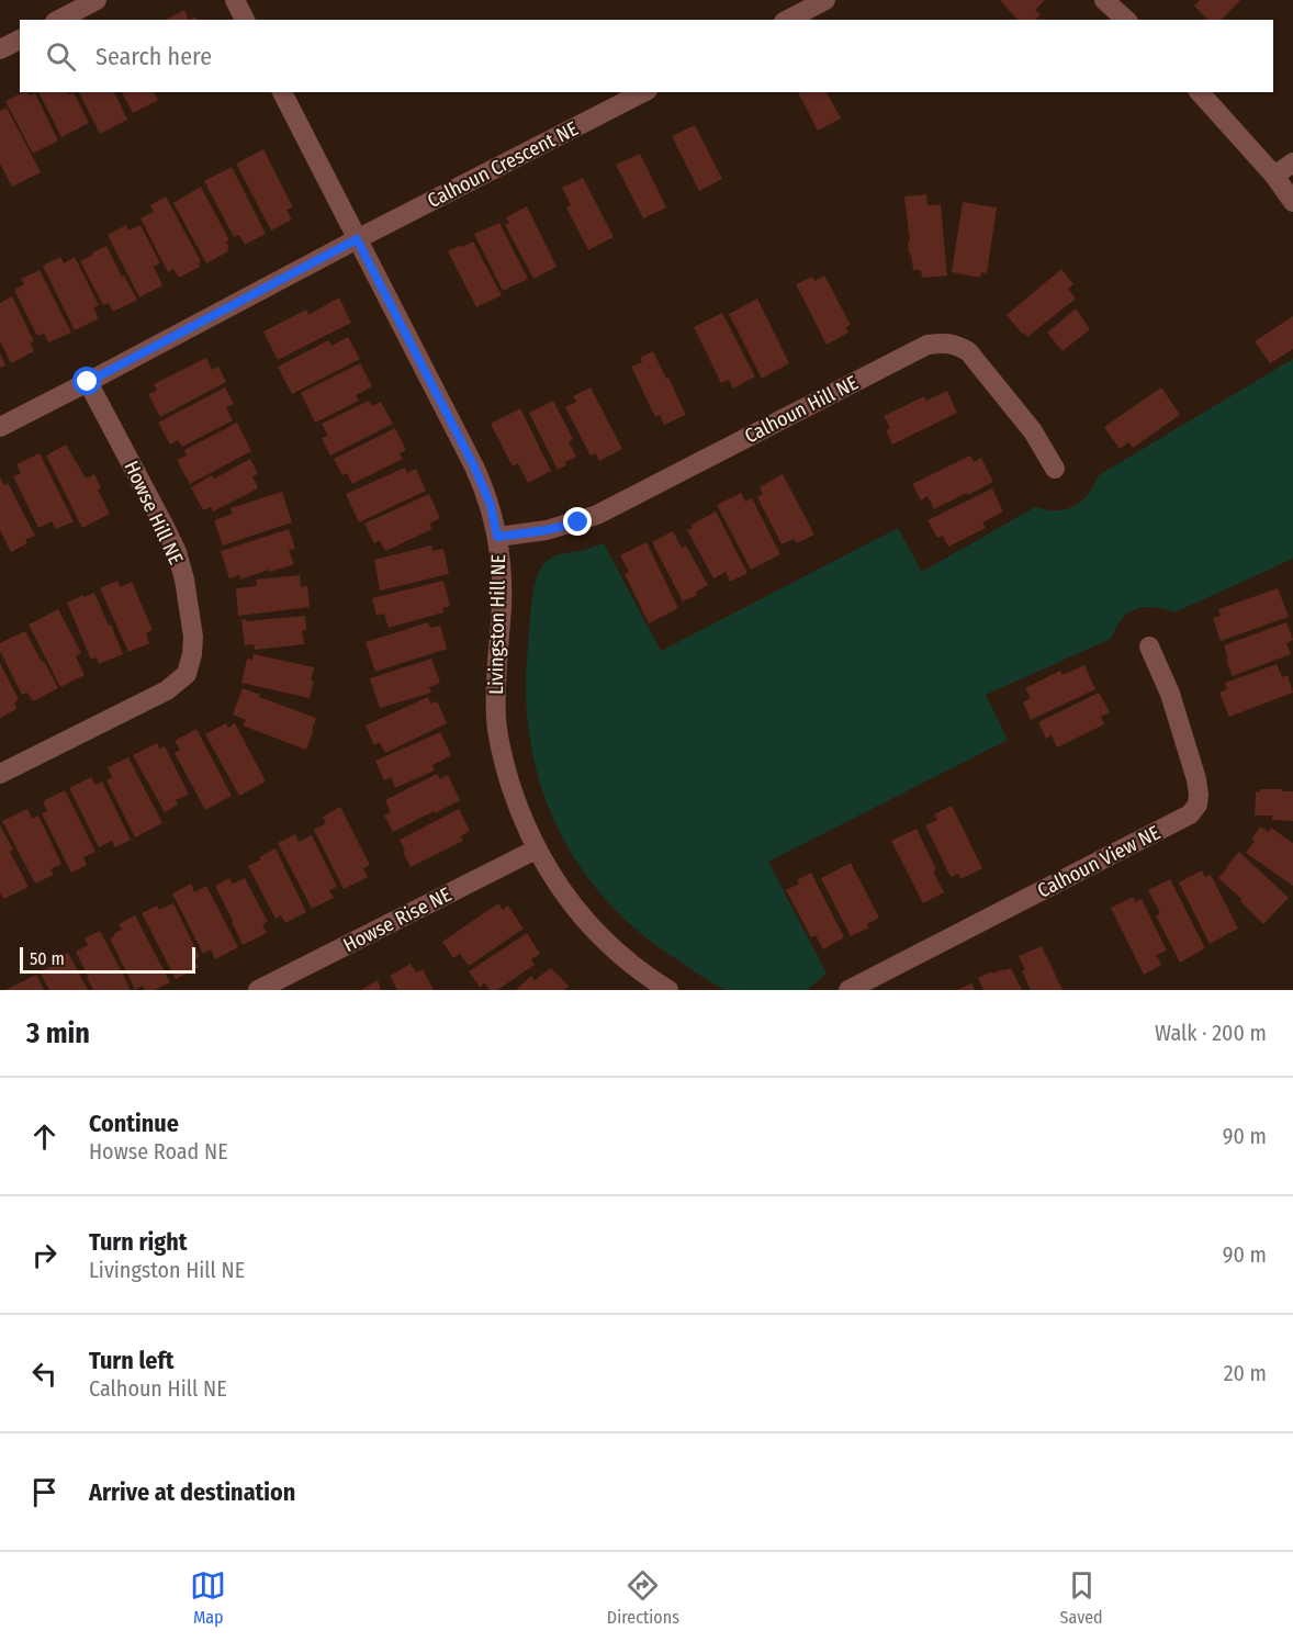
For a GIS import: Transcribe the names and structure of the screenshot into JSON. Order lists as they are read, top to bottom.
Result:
{
  "streets": {
    "street": [
      "Calhoun Crescent NE",
      "Calhoun Hill NE",
      "Howse Hill NE",
      "Livingston Hill NE",
      "Calhoun View NE",
      "Howse Rise NE"
    ]
  },
  "crossings": [
    ["Calhoun Crescent NE", "Howse Hill NE"],
    ["Calhoun Crescent NE", "Livingston Hill NE"],
    ["Calhoun Hill NE", "Livingston Hill NE"],
    ["Livingston Hill NE", "Howse Rise NE"]
  ],
  "scale_bar": "50 m",
  "page": {
    "search": "Search here",
    "scale": "50 m",
    "heading": ["3 min", "Walk · 200 m"],
    "list": [
      ["Continue", "Howse Road NE", "90 m"],
      ["Turn right", "Livingston Hill NE", "90 m"],
      ["Turn left", "Calhoun Hill NE", "20 m"],
      "Arrive at destination"
    ],
    "nav": ["Map", "Directions", "Saved"]
  }
}
